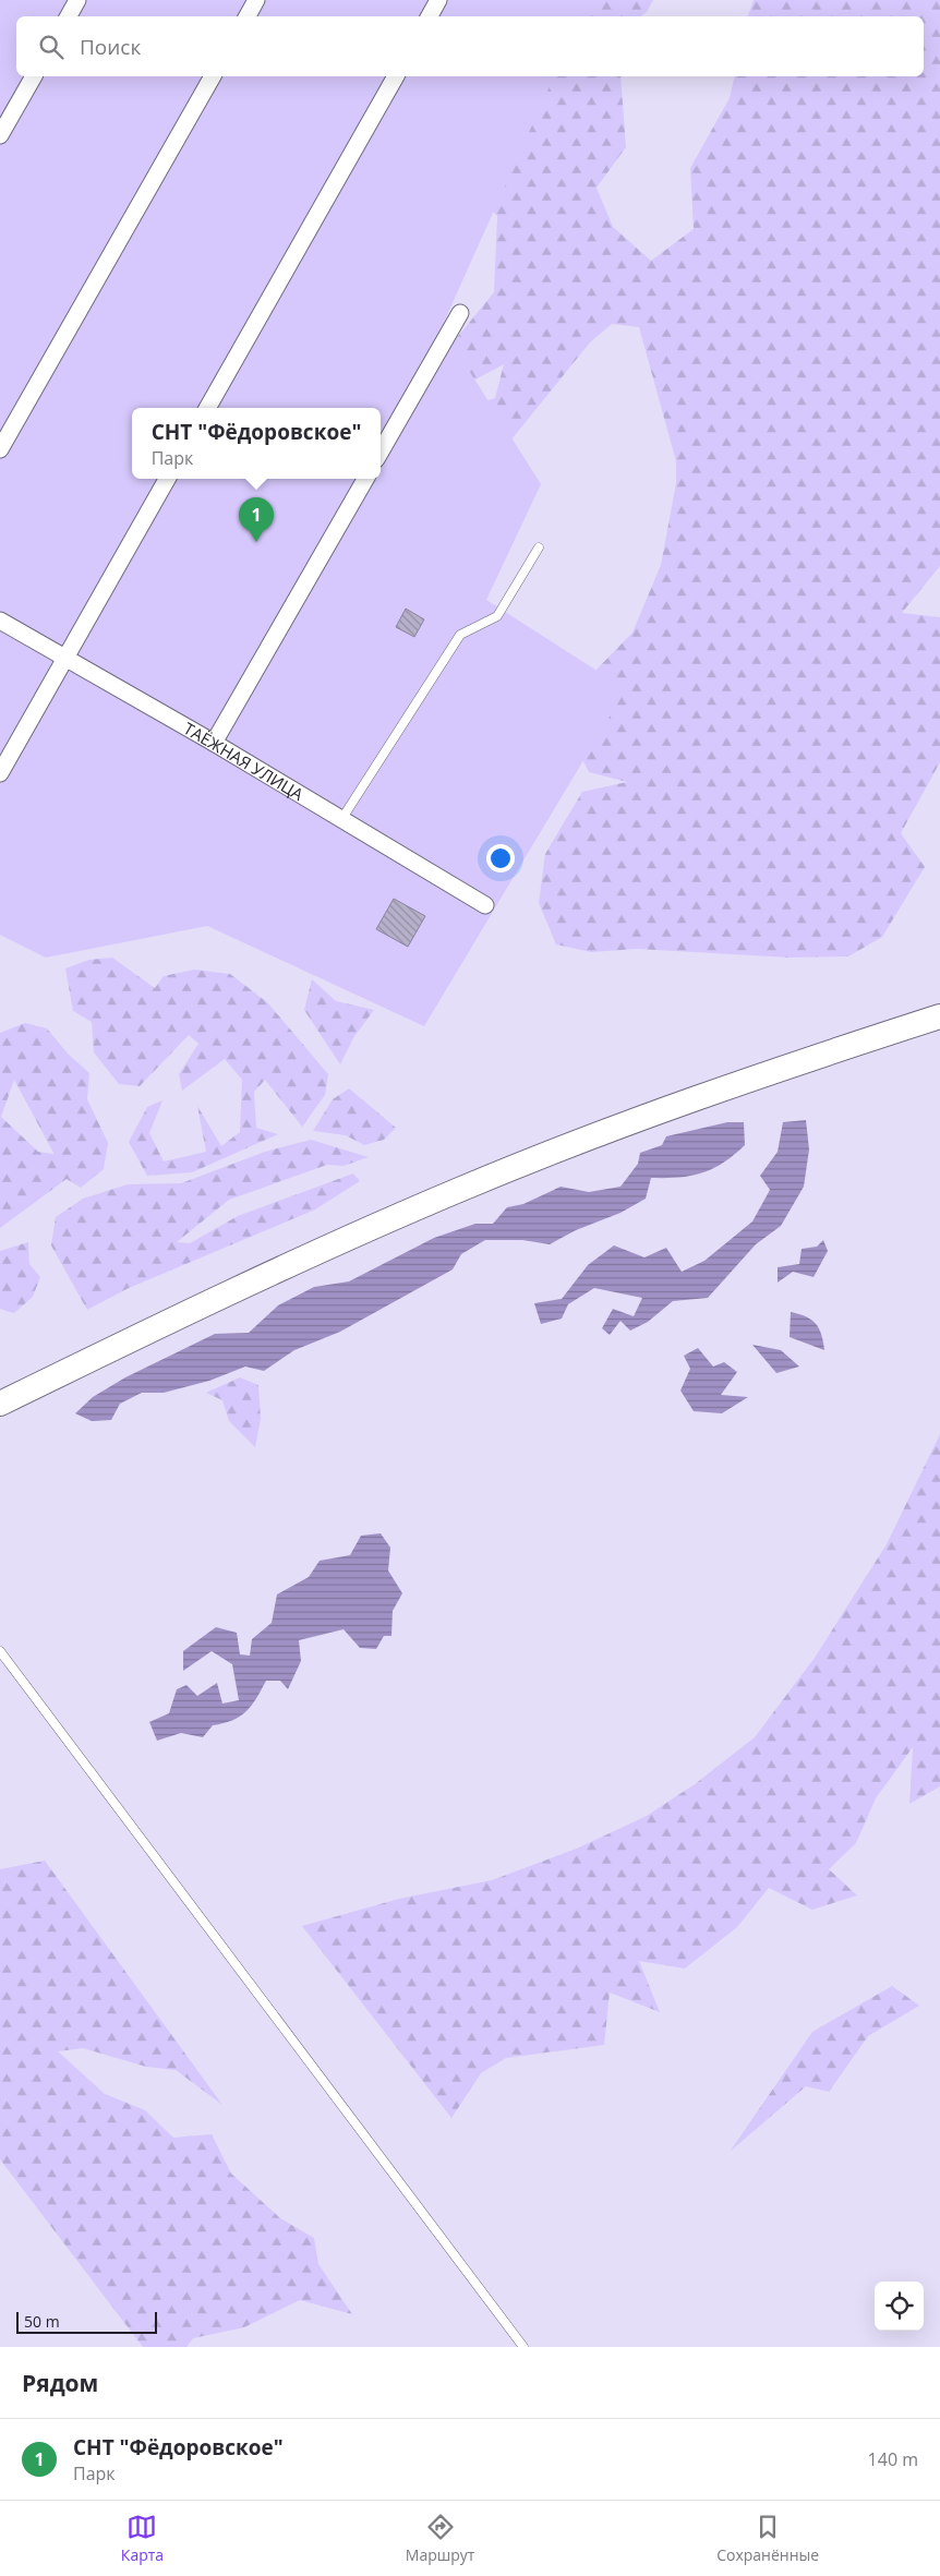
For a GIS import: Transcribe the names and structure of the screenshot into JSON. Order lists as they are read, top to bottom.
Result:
{
  "streets": {
    "street": ["ТАЁЖНАЯ УЛИЦА"]
  },
  "scale_bar": "50 m",
  "page": {
    "search": "Поиск",
    "popup": ["СНТ \"Фёдоровское\"", "Парк"],
    "pins": "1",
    "scale": "50 m",
    "heading": "Рядом",
    "list": [
      {
        "mark": "1",
        "name": "СНТ \"Фёдоровское\"",
        "note": "Парк",
        "value": "140 m"
      }
    ],
    "nav": ["Карта", "Маршрут", "Сохранённые"]
  }
}
